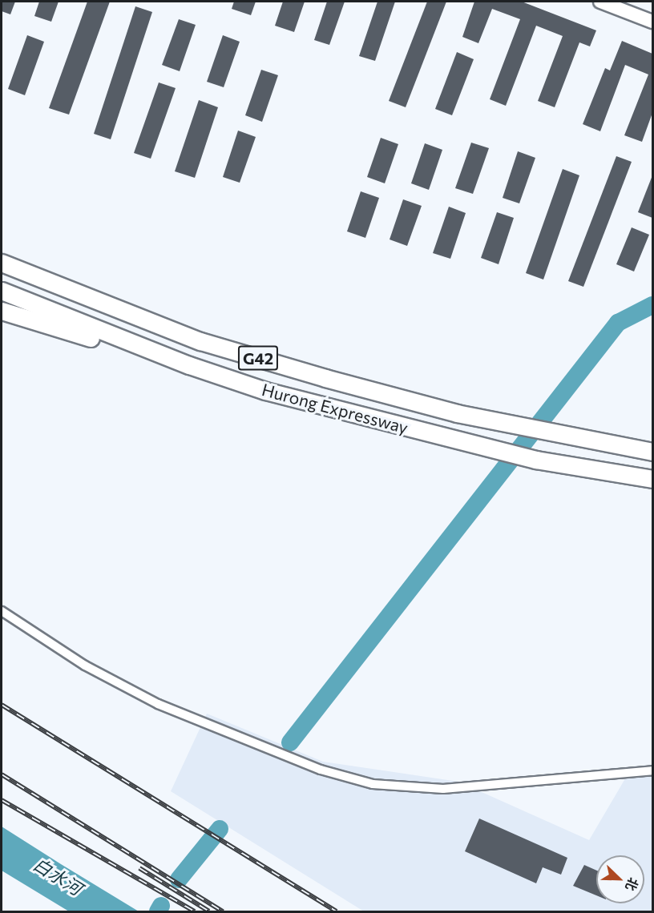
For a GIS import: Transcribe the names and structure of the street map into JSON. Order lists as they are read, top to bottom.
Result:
{
  "streets": {
    "highway": ["G42", "Hurong Expressway"]
  },
  "water": ["白水河"],
  "north": "bottom right"
}
